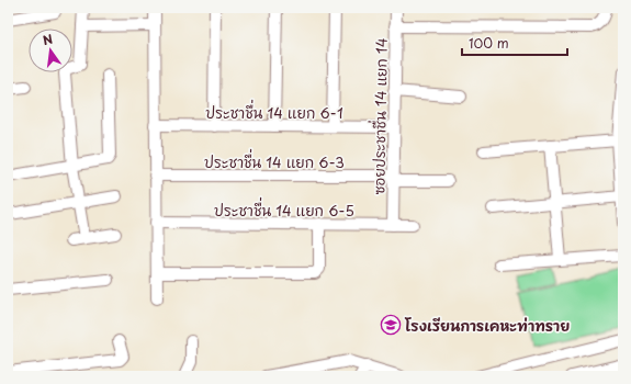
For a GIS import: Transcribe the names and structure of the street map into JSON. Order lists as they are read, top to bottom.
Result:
{
  "streets": {
    "street": [
      "ประชาชื่น 14 แยก 6-1",
      "ซอยประชาชื่น 14 แยก 14",
      "ประชาชื่น 14 แยก 6-3",
      "ประชาชื่น 14 แยก 6-5"
    ]
  },
  "crossings": [
    ["ประชาชื่น 14 แยก 6-1", "ซอยประชาชื่น 14 แยก 14"],
    ["ซอยประชาชื่น 14 แยก 14", "ประชาชื่น 14 แยก 6-3"],
    ["ซอยประชาชื่น 14 แยก 14", "ประชาชื่น 14 แยก 6-5"]
  ],
  "places": {
    "school or university": ["โรงเรียนการเคหะท่าทราย"]
  },
  "scale_bar": "100 m",
  "north": "top"
}
